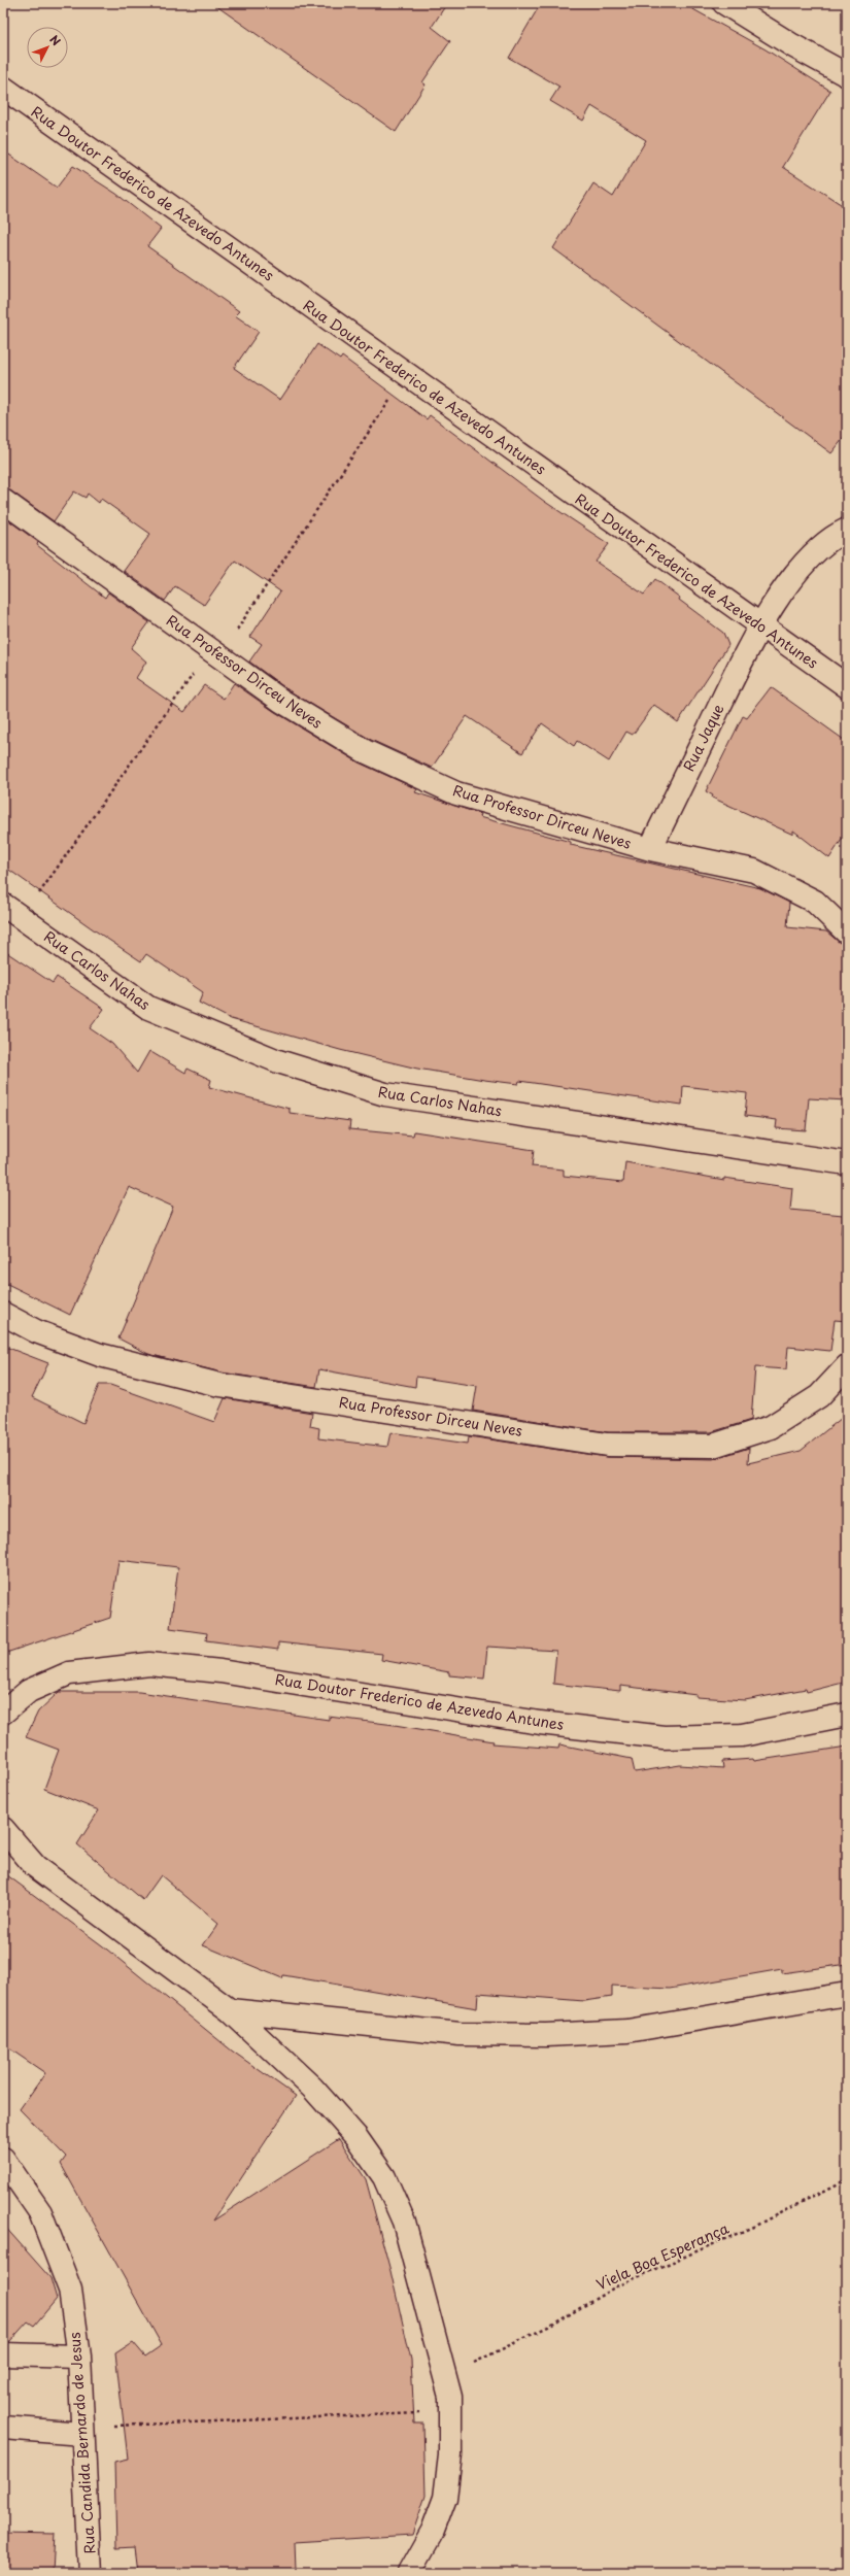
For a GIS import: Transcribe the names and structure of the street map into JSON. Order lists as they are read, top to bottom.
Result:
{
  "streets": {
    "street": [
      "Rua Doutor Frederico de Azevedo Antunes",
      "Rua Professor Dirceu Neves",
      "Rua Jaque",
      "Rua Carlos Nahas",
      "Rua Candida Bernardo de Jesus"
    ],
    "path": ["Viela Boa Esperança"]
  },
  "crossings": [
    ["Rua Doutor Frederico de Azevedo Antunes", "Rua Jaque"],
    ["Rua Professor Dirceu Neves", "Rua Jaque"]
  ],
  "north": "top right"
}
